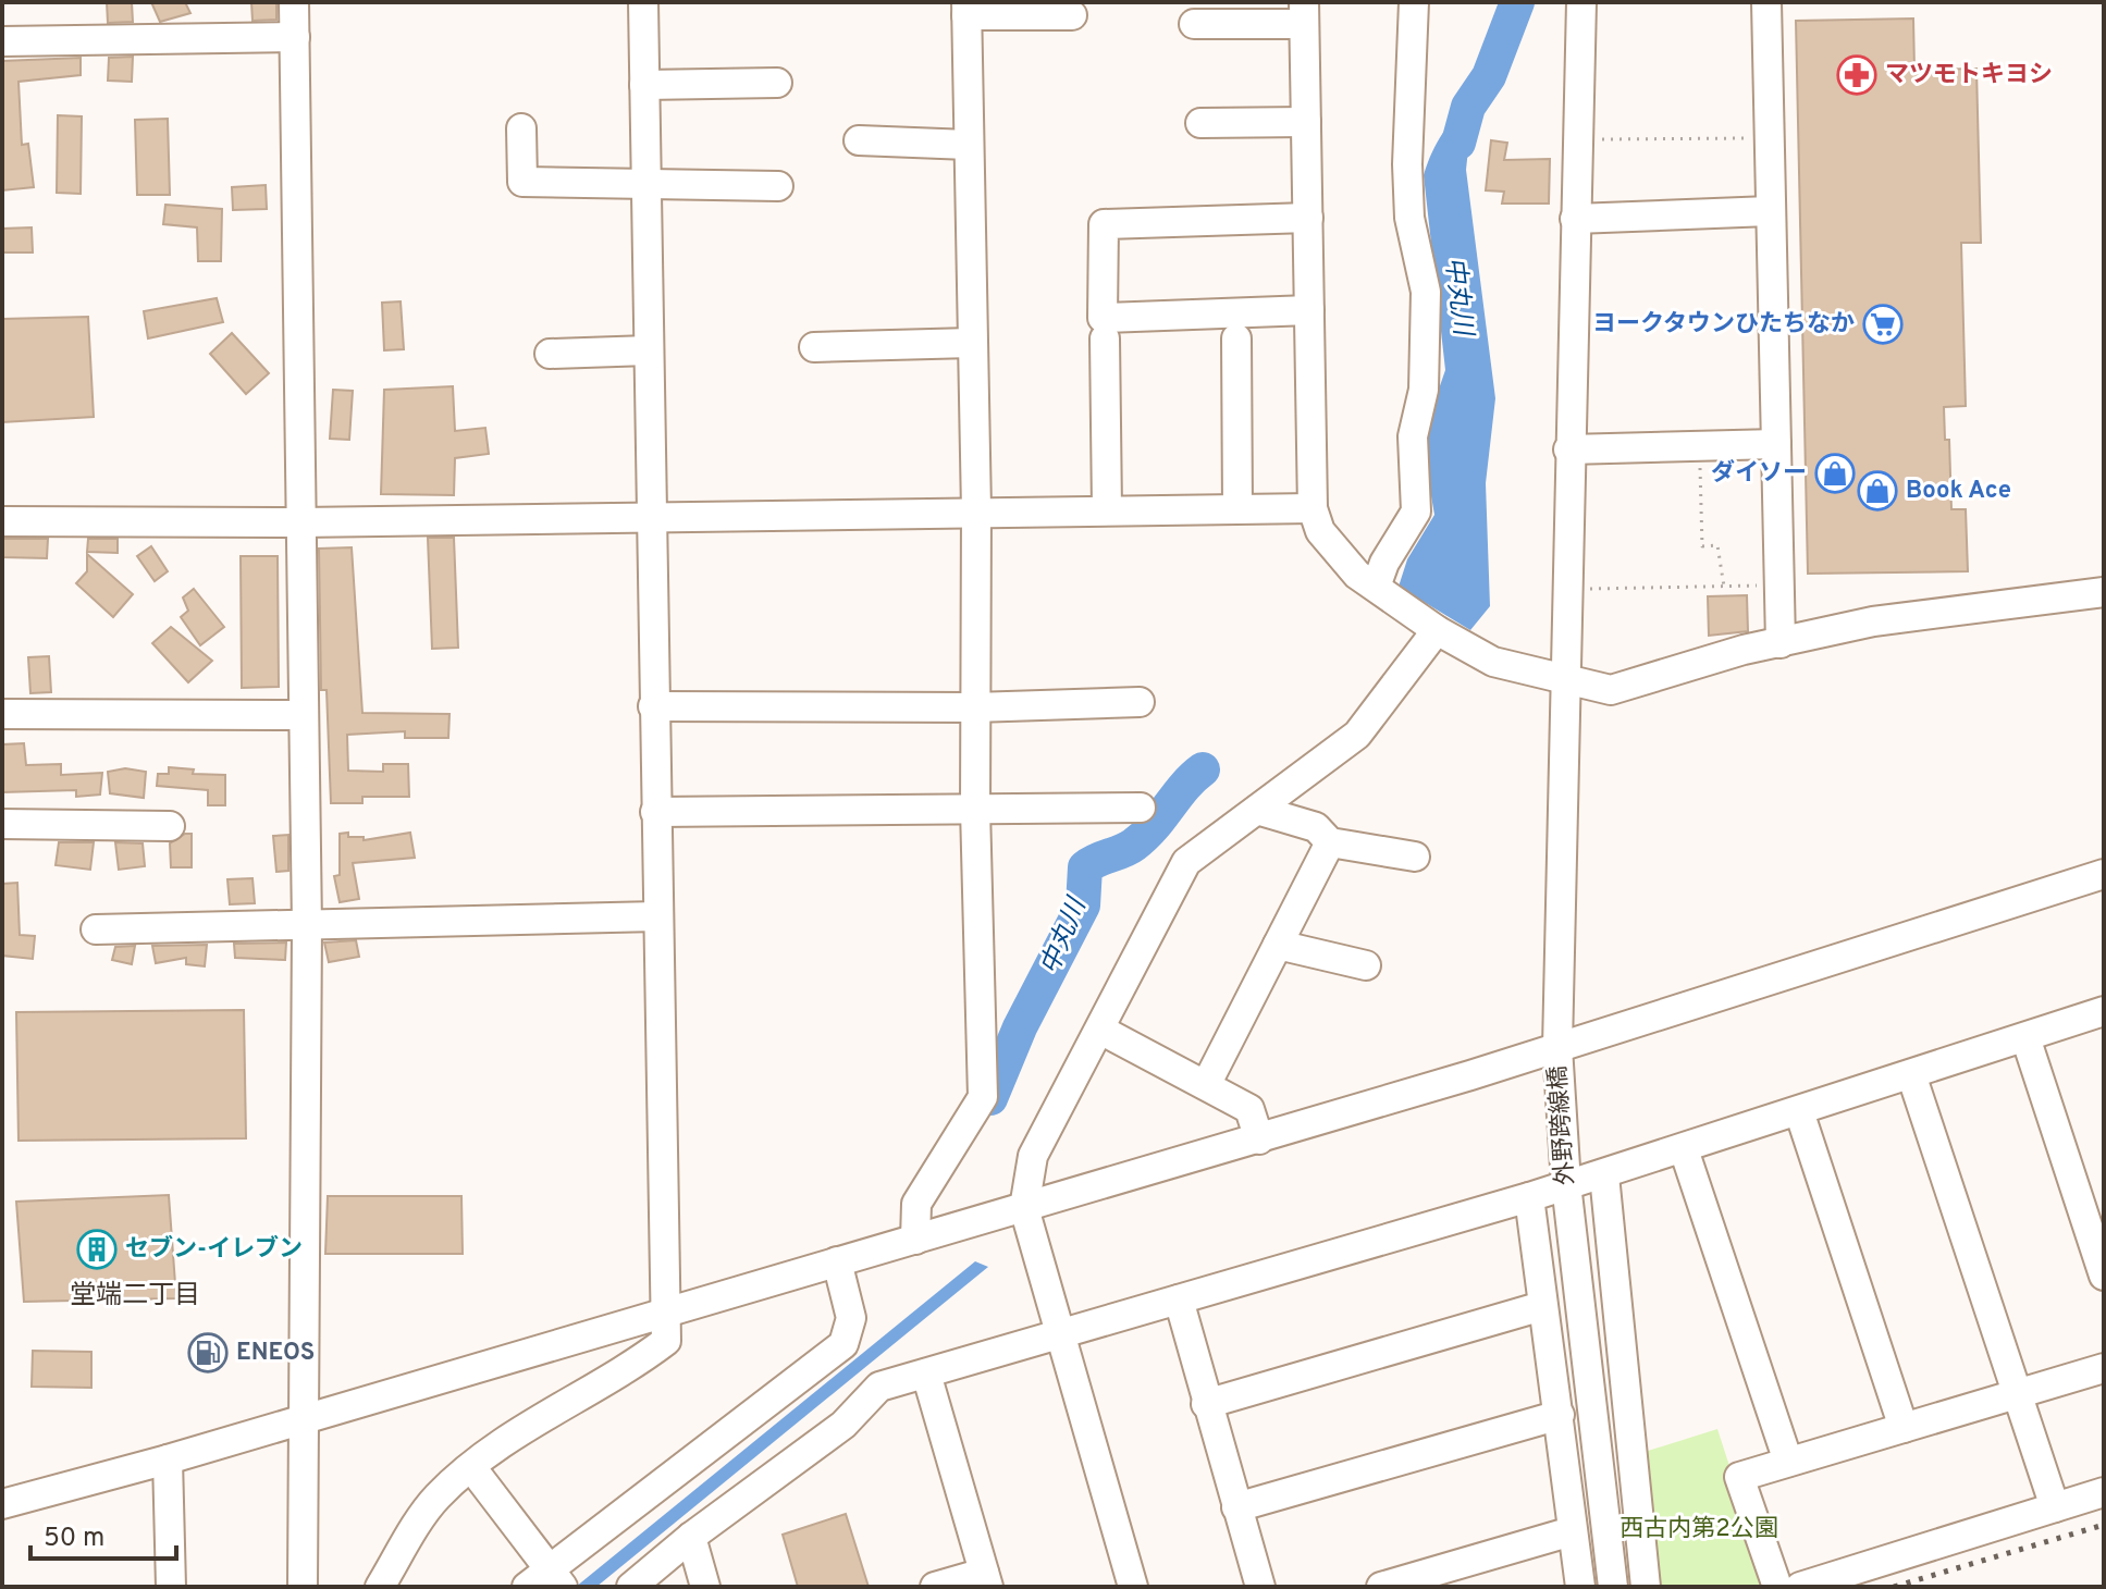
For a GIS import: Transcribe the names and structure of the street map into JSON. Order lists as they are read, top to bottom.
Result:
{
  "streets": {
    "street": ["外野跨線橋"]
  },
  "districts": ["堂端二丁目"],
  "water": ["中丸川"],
  "parks": ["西古内第2公園"],
  "places": {
    "pharmacy": ["マツモトキヨシ"],
    "supermarket": ["ヨークタウンひたちなか"],
    "shop": ["ダイソー", "Book Ace"],
    "building": ["セブン-イレブン"],
    "fuel station": ["ENEOS"]
  },
  "scale_bar": "50 m"
}
